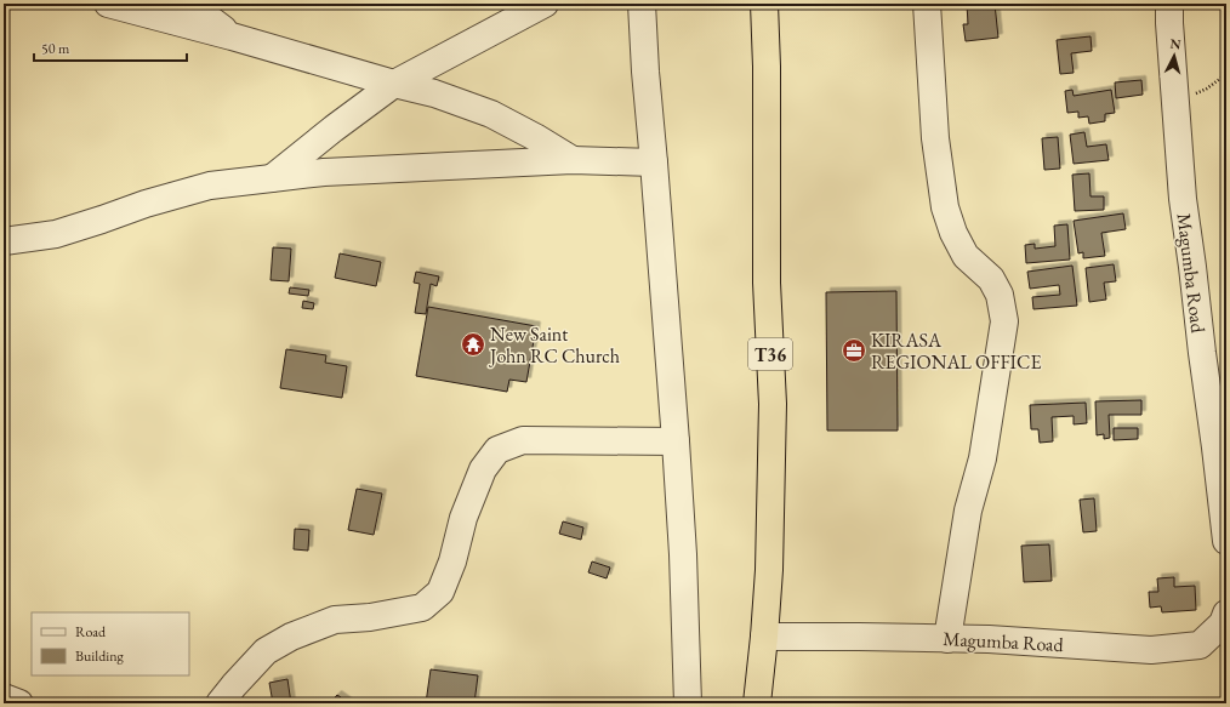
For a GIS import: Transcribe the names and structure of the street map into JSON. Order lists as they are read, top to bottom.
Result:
{
  "streets": {
    "highway": ["T36"],
    "street": ["Magumba Road"]
  },
  "crossings": [
    ["Magumba Road", "T36"]
  ],
  "places": {
    "temple": ["New Saint John RC Church"],
    "office": ["KIRASA REGIONAL OFFICE"]
  },
  "legend": ["Road", "Building"],
  "scale_bar": "50 m",
  "north": "top"
}
